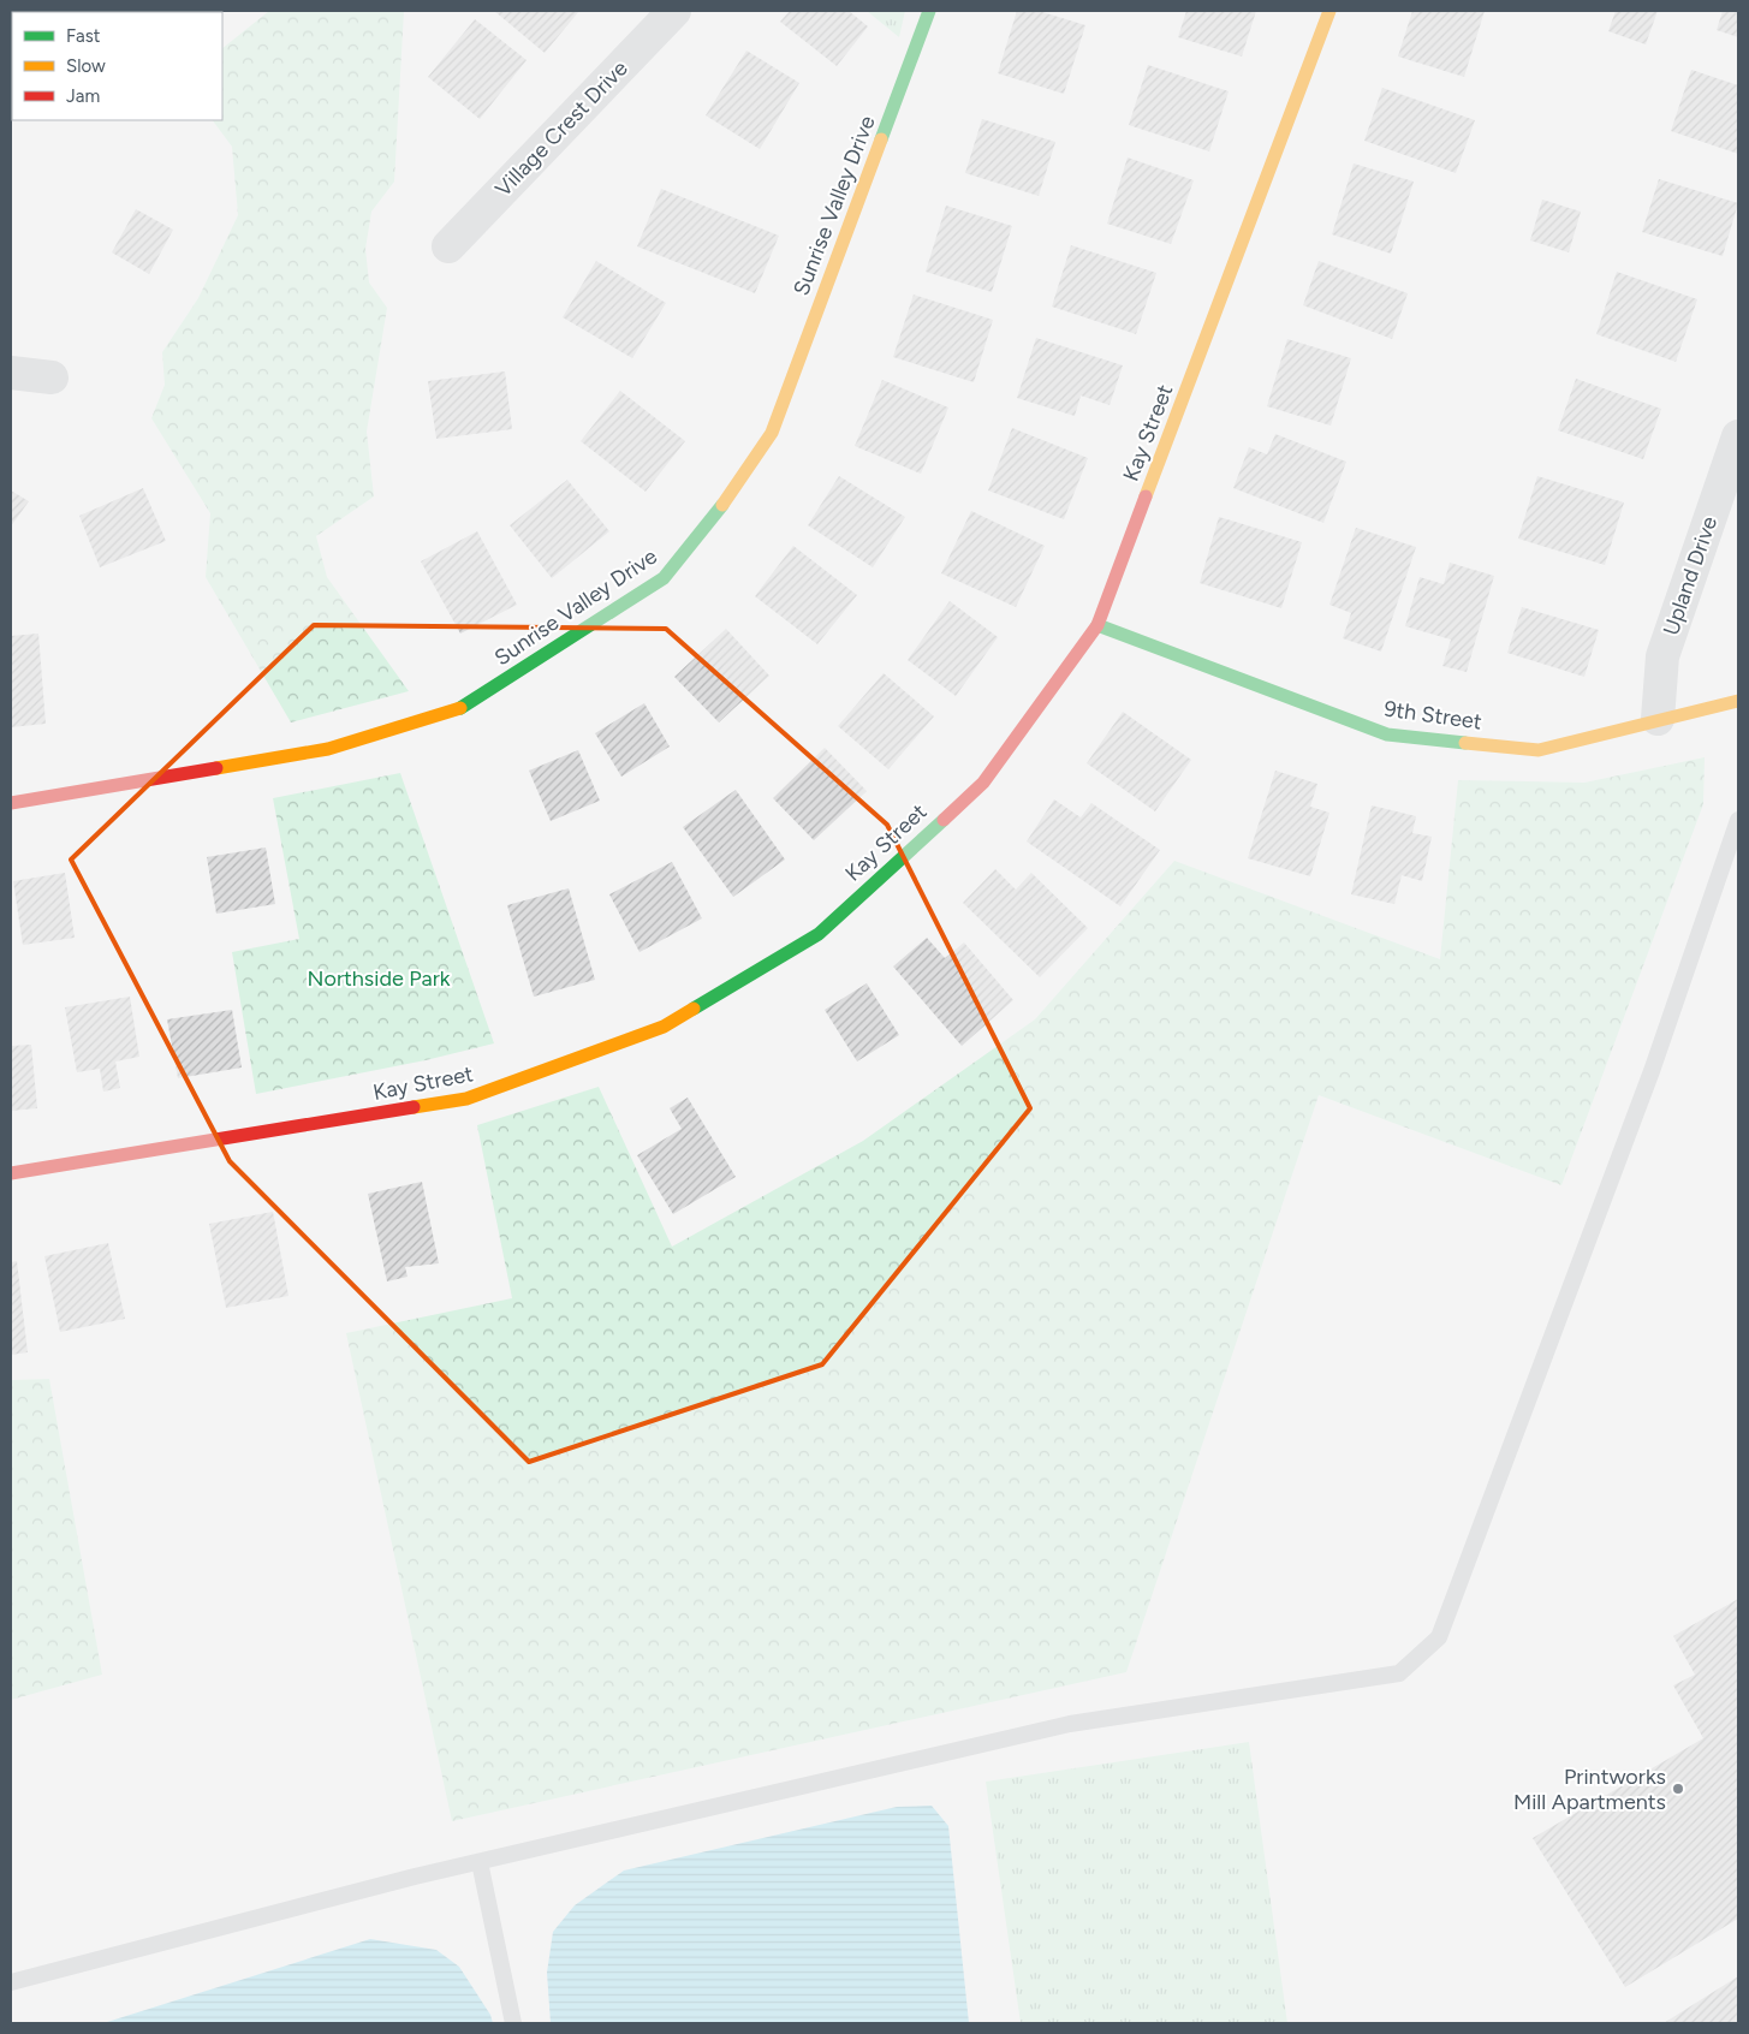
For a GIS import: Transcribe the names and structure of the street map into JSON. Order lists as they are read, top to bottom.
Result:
{
  "streets": {
    "street": [
      "Village Crest Drive",
      "Sunrise Valley Drive",
      "Kay Street",
      "Upland Drive",
      "9th Street"
    ]
  },
  "crossings": [
    ["Kay Street", "9th Street"],
    ["Upland Drive", "9th Street"]
  ],
  "parks": ["Northside Park"],
  "places": ["Printworks Mill Apartments"],
  "legend": ["Fast", "Slow", "Jam"]
}
